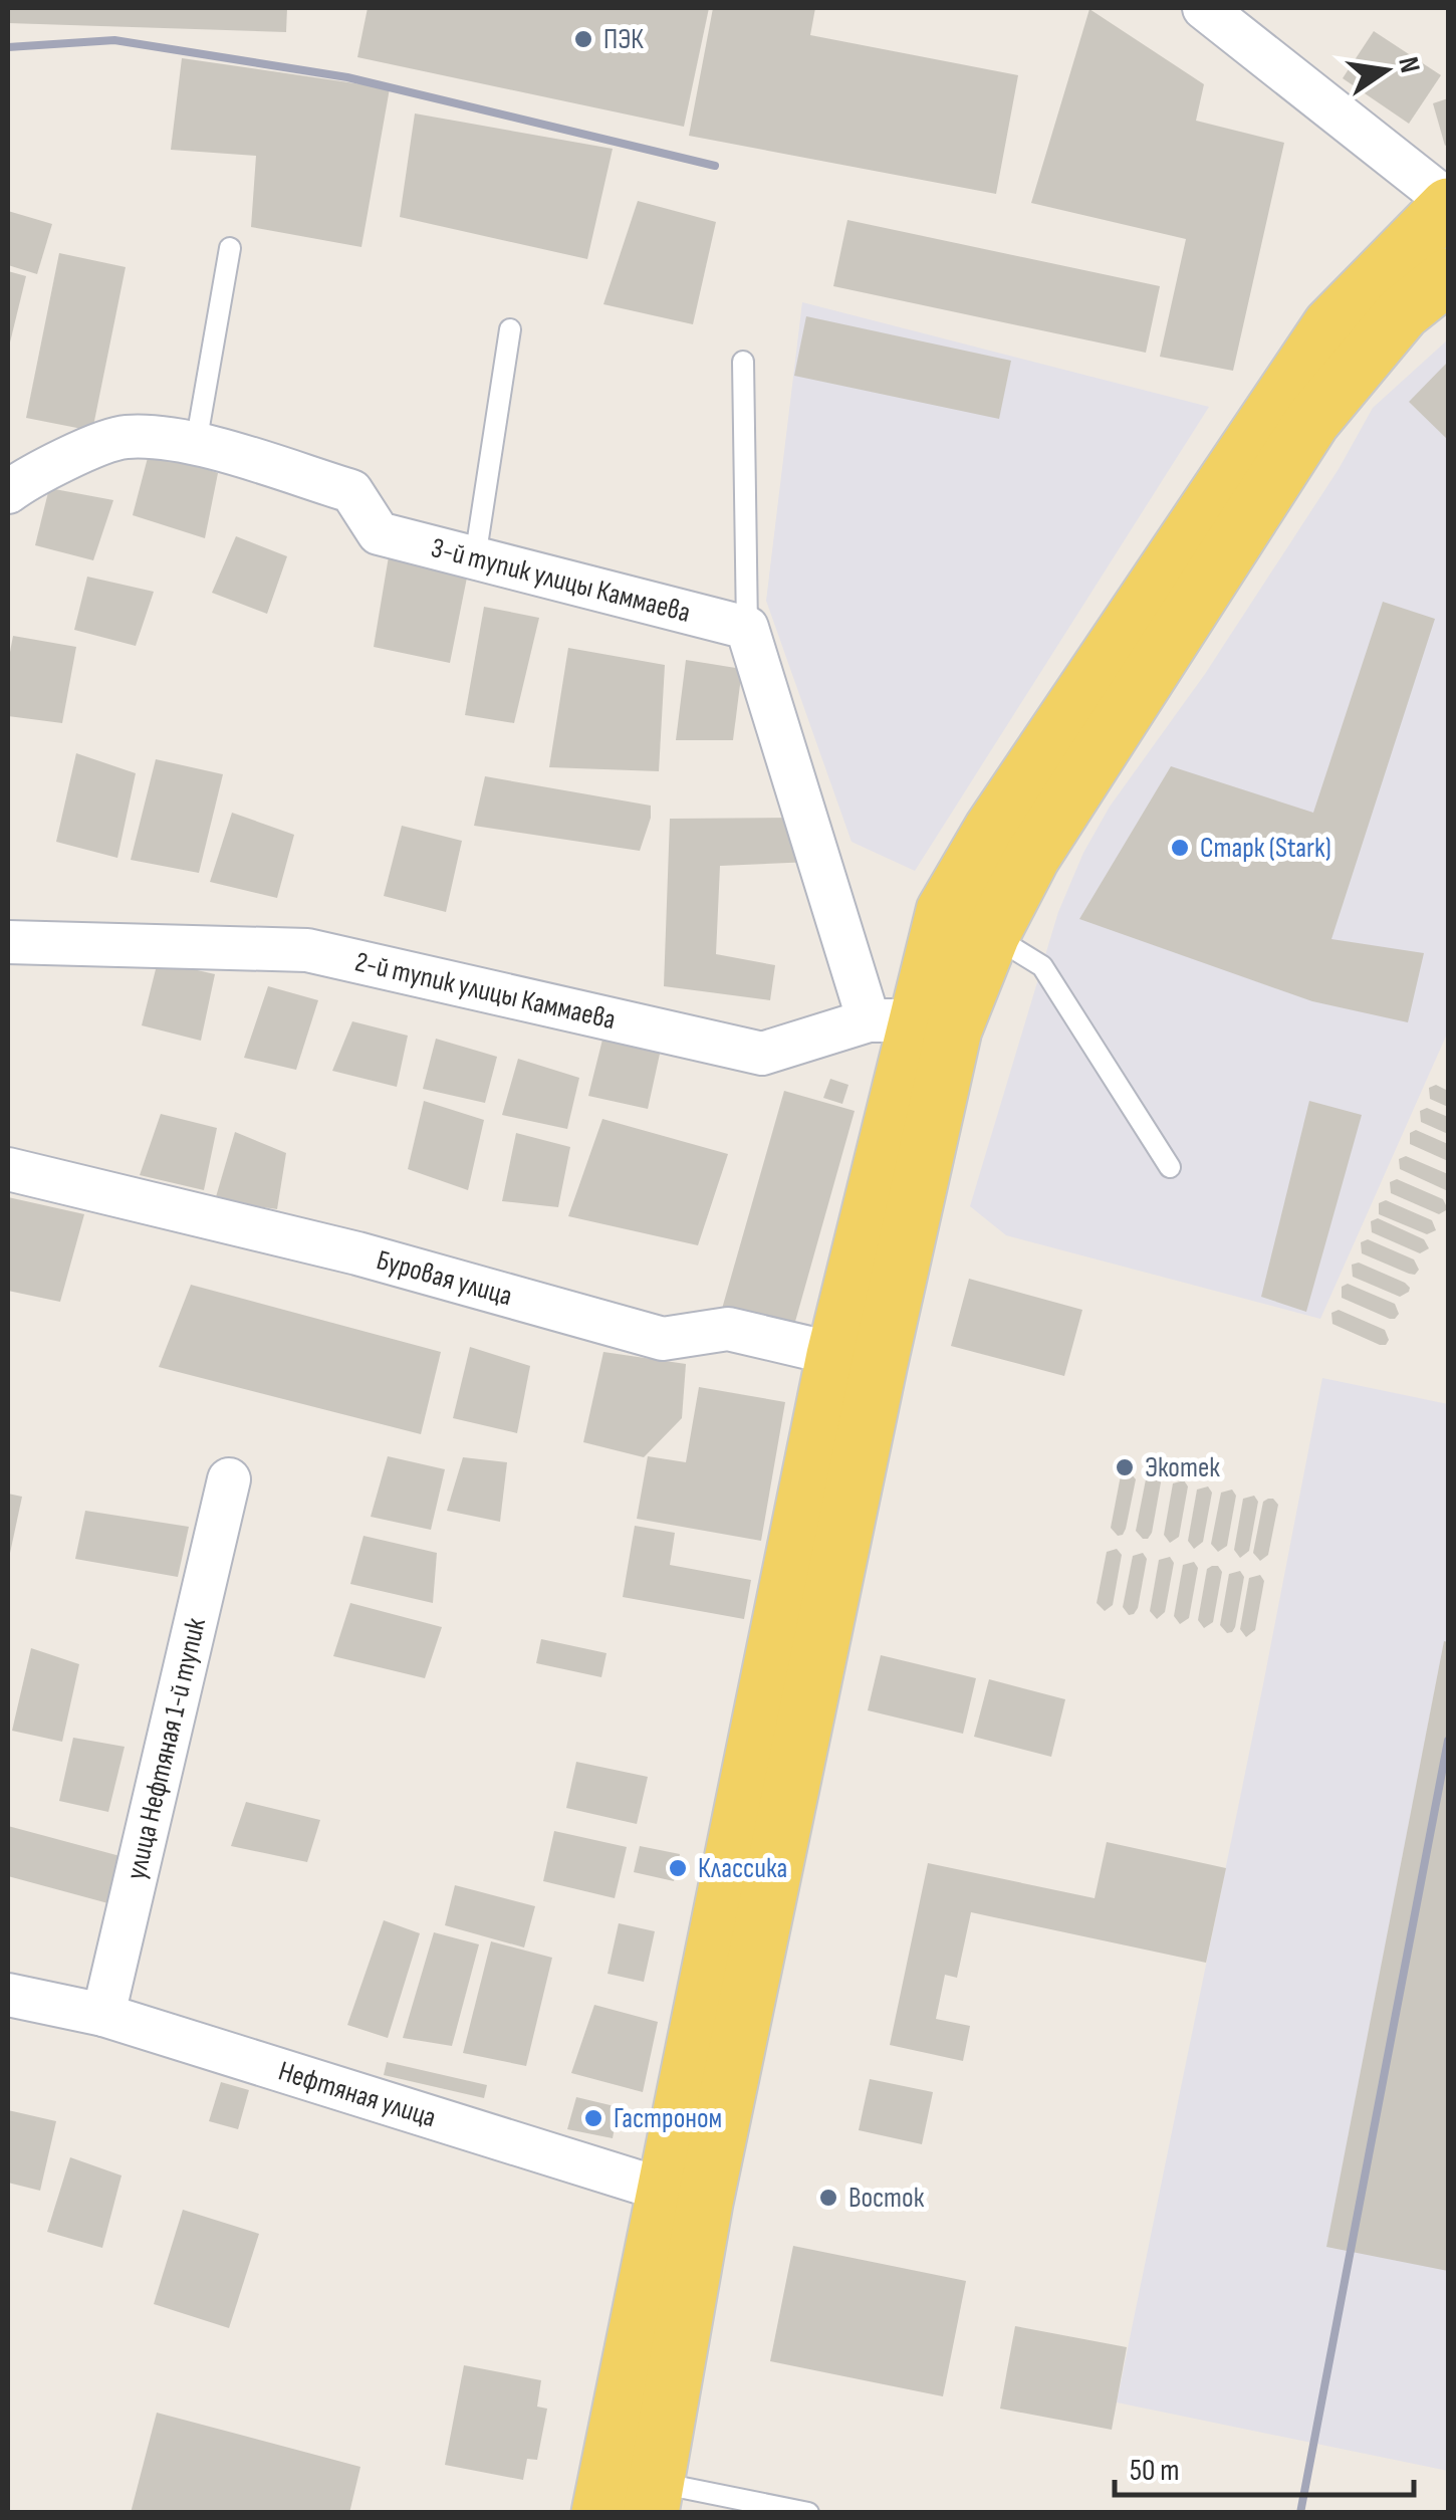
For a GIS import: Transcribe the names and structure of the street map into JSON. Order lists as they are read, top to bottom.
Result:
{
  "streets": {
    "street": [
      "3-й тупик улицы Каммаева",
      "2-й тупик улицы Каммаева",
      "Буровая улица",
      "улица Нефтяная 1-й тупик",
      "Нефтяная улица"
    ]
  },
  "crossings": [
    ["улица Нефтяная 1-й тупик", "Нефтяная улица"]
  ],
  "places": [
    "ПЭК",
    "Старк (Stark)",
    "Экотек",
    "Классика",
    "Гастроном",
    "Восток"
  ],
  "scale_bar": "50 m",
  "north": "right"
}
